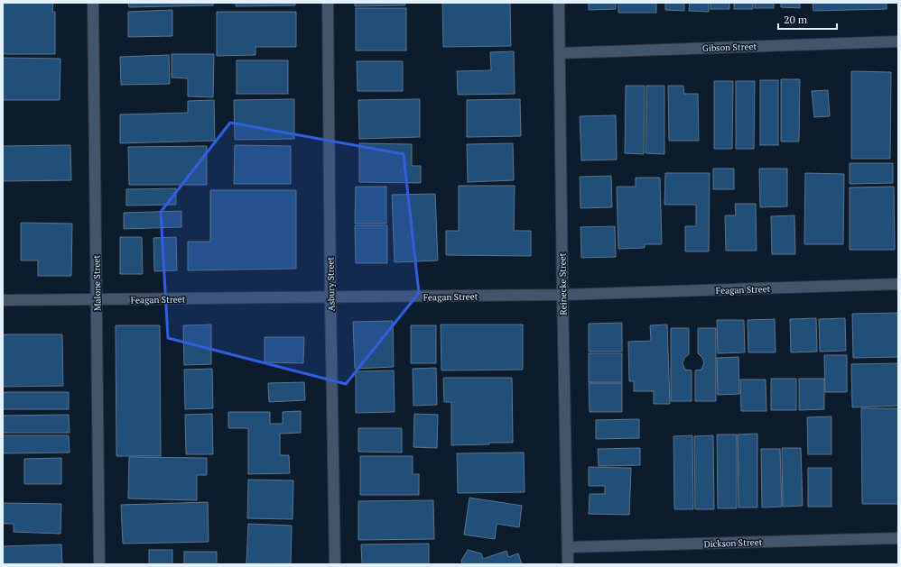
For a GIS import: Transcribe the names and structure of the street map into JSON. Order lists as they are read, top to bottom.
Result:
{
  "streets": {
    "street": [
      "Gibson Street",
      "Malone Street",
      "Asbury Street",
      "Reinecke Street",
      "Feagan Street",
      "Dickson Street"
    ]
  },
  "crossings": [
    ["Gibson Street", "Reinecke Street"],
    ["Malone Street", "Feagan Street"],
    ["Asbury Street", "Feagan Street"],
    ["Reinecke Street", "Feagan Street"],
    ["Reinecke Street", "Dickson Street"]
  ],
  "scale_bar": "20 m"
}
